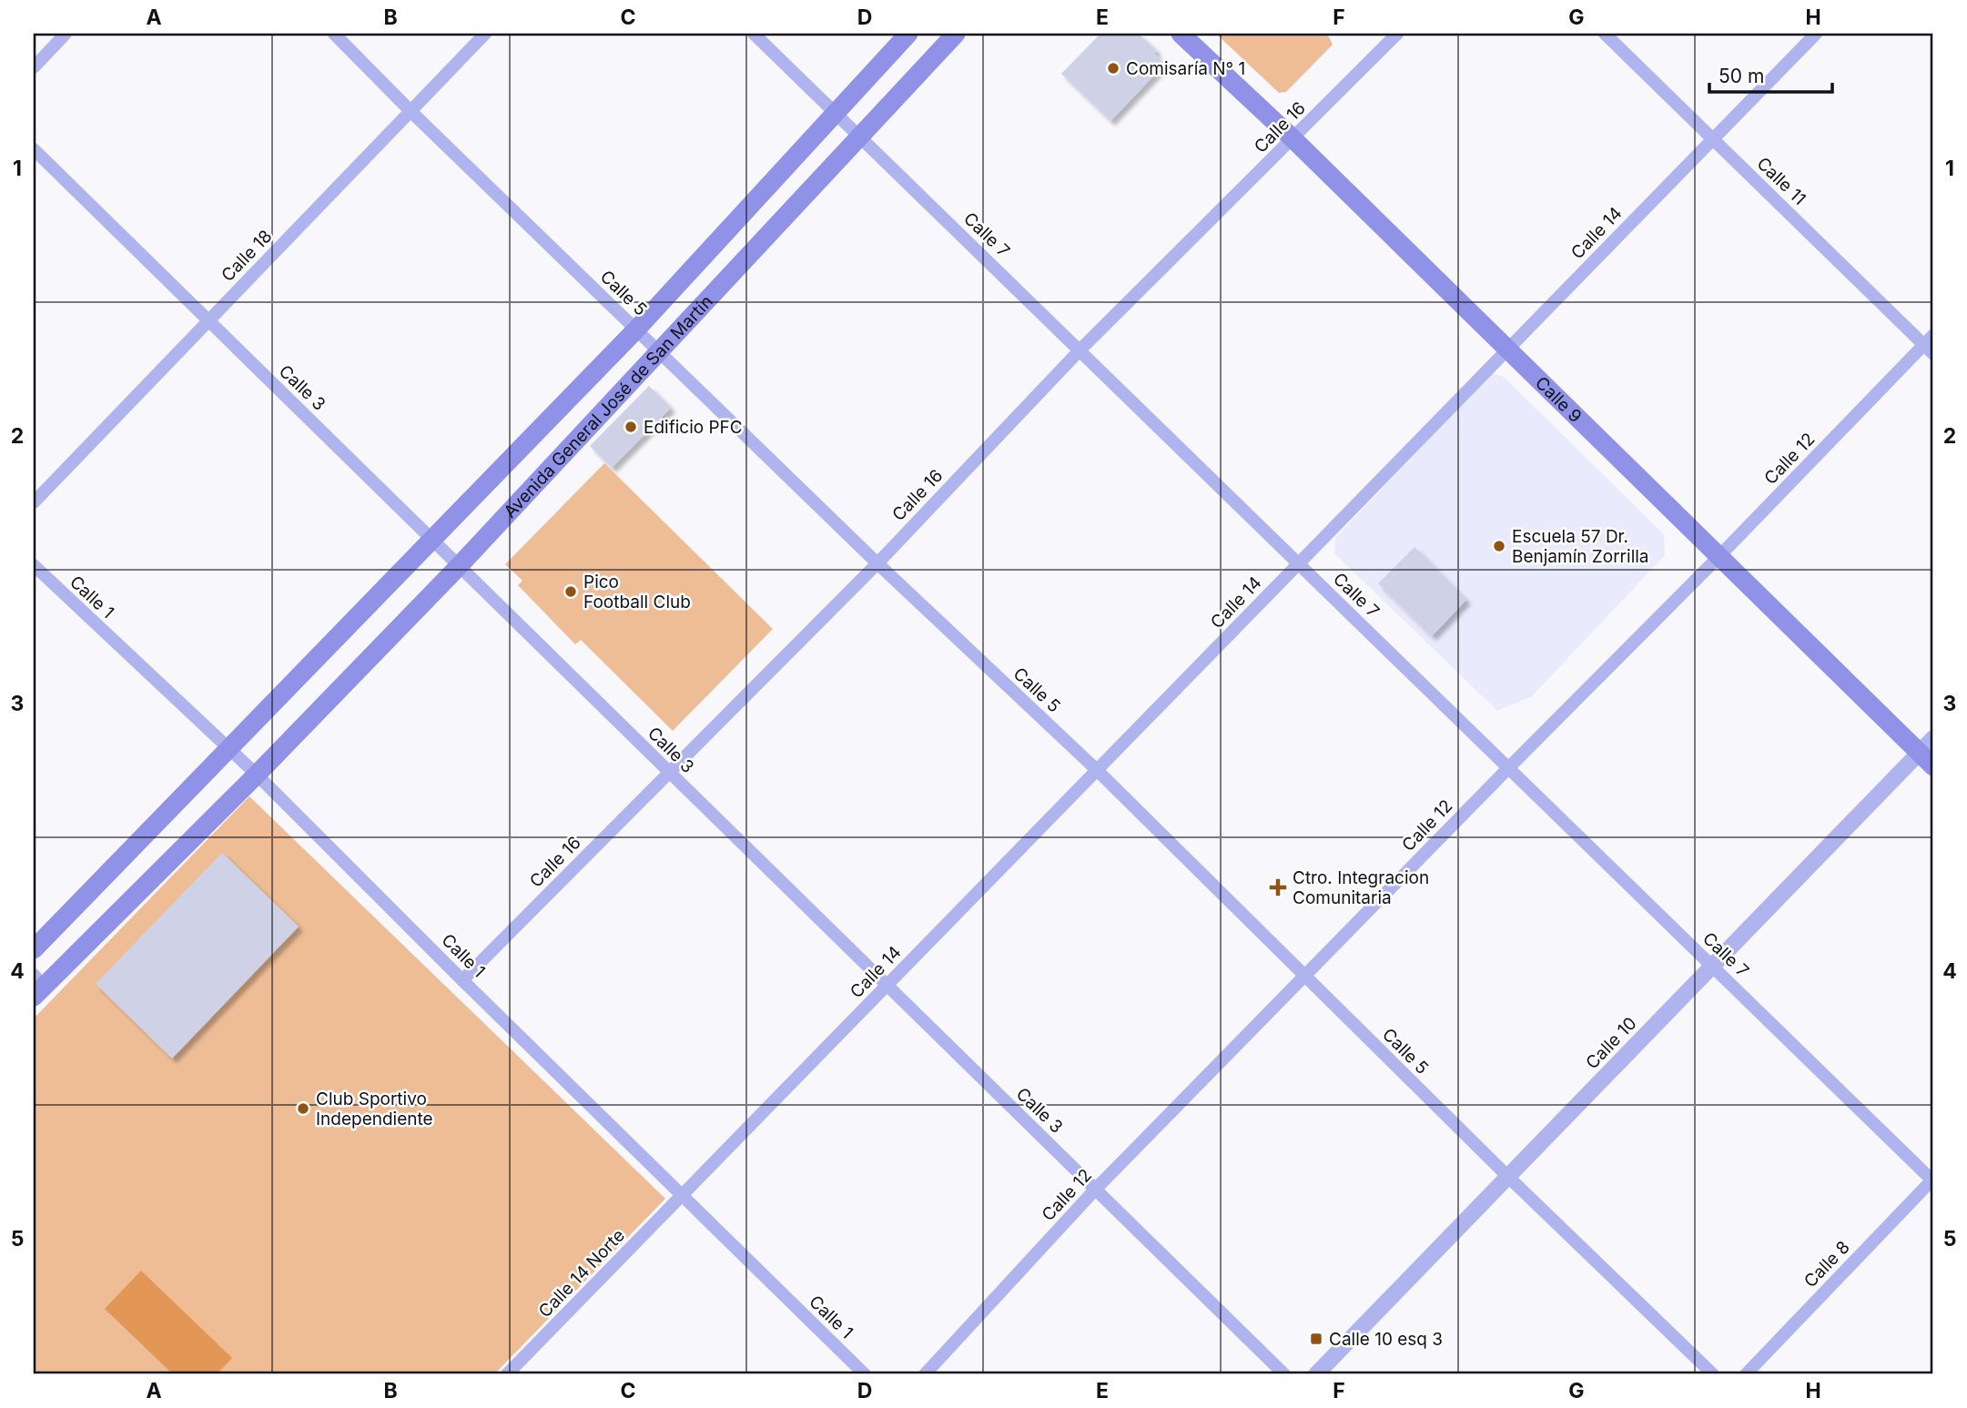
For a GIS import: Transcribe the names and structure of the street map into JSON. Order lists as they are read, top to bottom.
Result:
{
  "streets": {
    "main road": ["Calle 9", "Avenida General José de San Martín"],
    "street": [
      "Calle 16",
      "Calle 11",
      "Calle 14",
      "Calle 7",
      "Calle 18",
      "Calle 5",
      "Calle 3",
      "Calle 12",
      "Calle 1",
      "Calle 10",
      "Calle 8",
      "Calle 14 Norte"
    ]
  },
  "crossings": [
    ["Calle 16", "Calle 7"],
    ["Calle 16", "Calle 5"],
    ["Calle 16", "Calle 3"],
    ["Calle 16", "Calle 9"],
    ["Calle 16", "Calle 1"],
    ["Calle 11", "Calle 14"],
    ["Calle 11", "Calle 12"],
    ["Calle 14", "Calle 7"],
    ["Calle 14", "Calle 5"],
    ["Calle 14", "Calle 3"],
    ["Calle 14", "Calle 9"],
    ["Calle 14", "Calle 1"],
    ["Calle 14", "Calle 14 Norte"],
    ["Calle 7", "Avenida General José de San Martín"],
    ["Calle 7", "Calle 12"],
    ["Calle 7", "Calle 10"],
    ["Calle 7", "Calle 8"],
    ["Calle 18", "Calle 5"],
    ["Calle 18", "Calle 3"],
    ["Calle 5", "Avenida General José de San Martín"],
    ["Calle 5", "Calle 12"],
    ["Calle 5", "Calle 10"],
    ["Calle 3", "Avenida General José de San Martín"],
    ["Calle 3", "Calle 12"],
    ["Calle 9", "Calle 12"],
    ["Calle 9", "Calle 10"],
    ["Avenida General José de San Martín", "Calle 1"],
    ["Calle 1", "Calle 14 Norte"]
  ],
  "places": {
    "other": [
      "Comisaría N° 1",
      "Edificio PFC",
      "Escuela 57 Dr. Benjamín Zorrilla",
      "Pico Football Club",
      "Club Sportivo Independiente"
    ],
    "health": ["Ctro. Integracion Comunitaria"],
    "transit": ["Calle 10 esq 3"]
  },
  "scale_bar": "50 m",
  "grid": {
    "columns": [
      "A",
      "B",
      "C",
      "D",
      "E",
      "F",
      "G",
      "H"
    ],
    "rows": [
      "1",
      "2",
      "3",
      "4",
      "5"
    ]
  }
}
